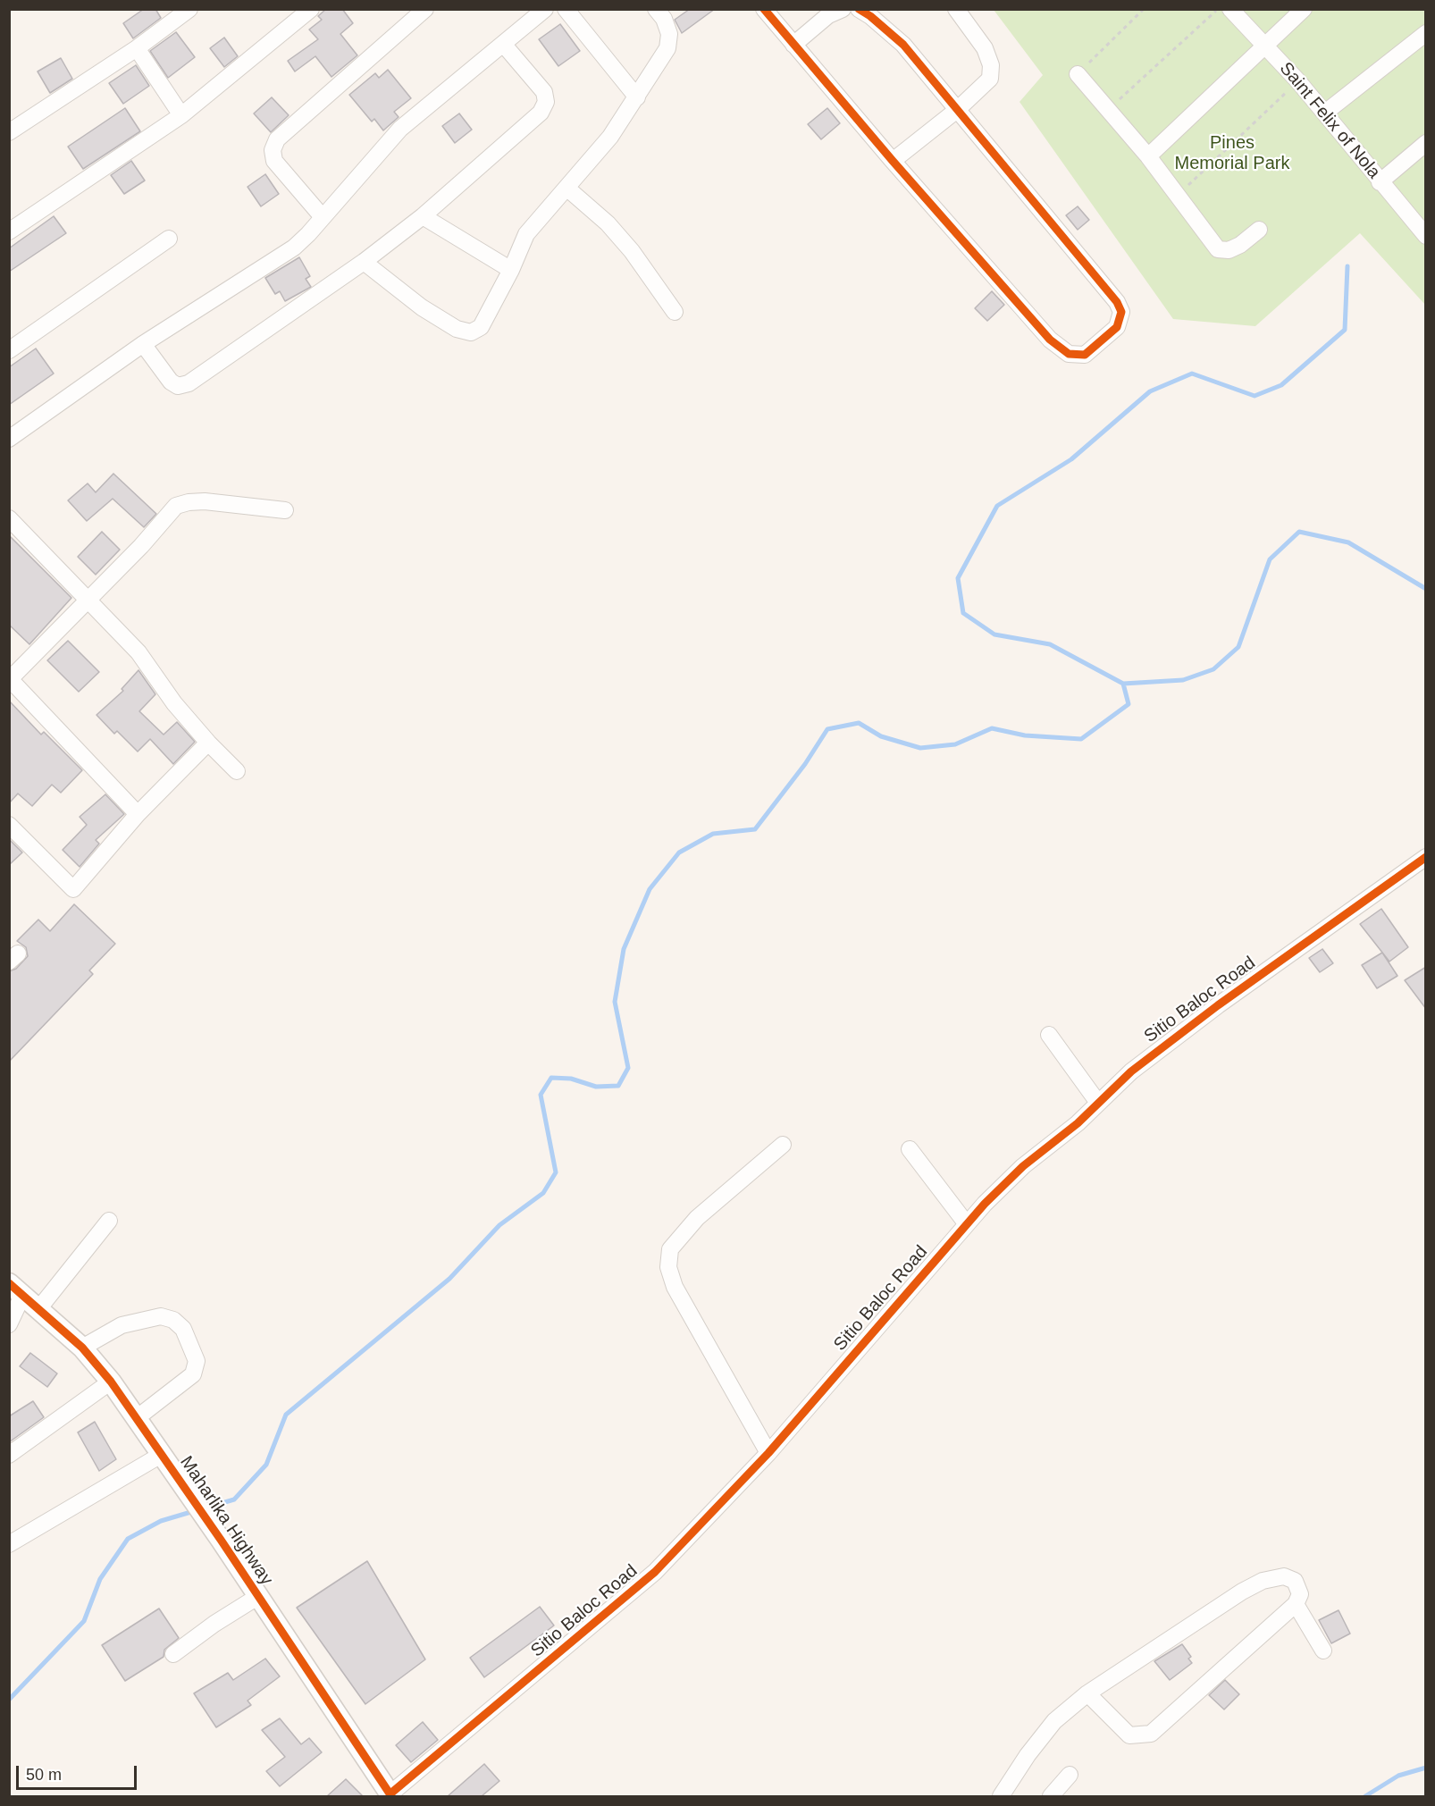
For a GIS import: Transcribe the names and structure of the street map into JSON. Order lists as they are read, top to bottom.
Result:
{
  "streets": {
    "main road": ["Maharlika Highway"],
    "street": ["Saint Felix of Nola", "Sitio Baloc Road"]
  },
  "crossings": [
    ["Sitio Baloc Road", "Maharlika Highway"]
  ],
  "parks": ["Pines Memorial Park"],
  "scale_bar": "50 m"
}
